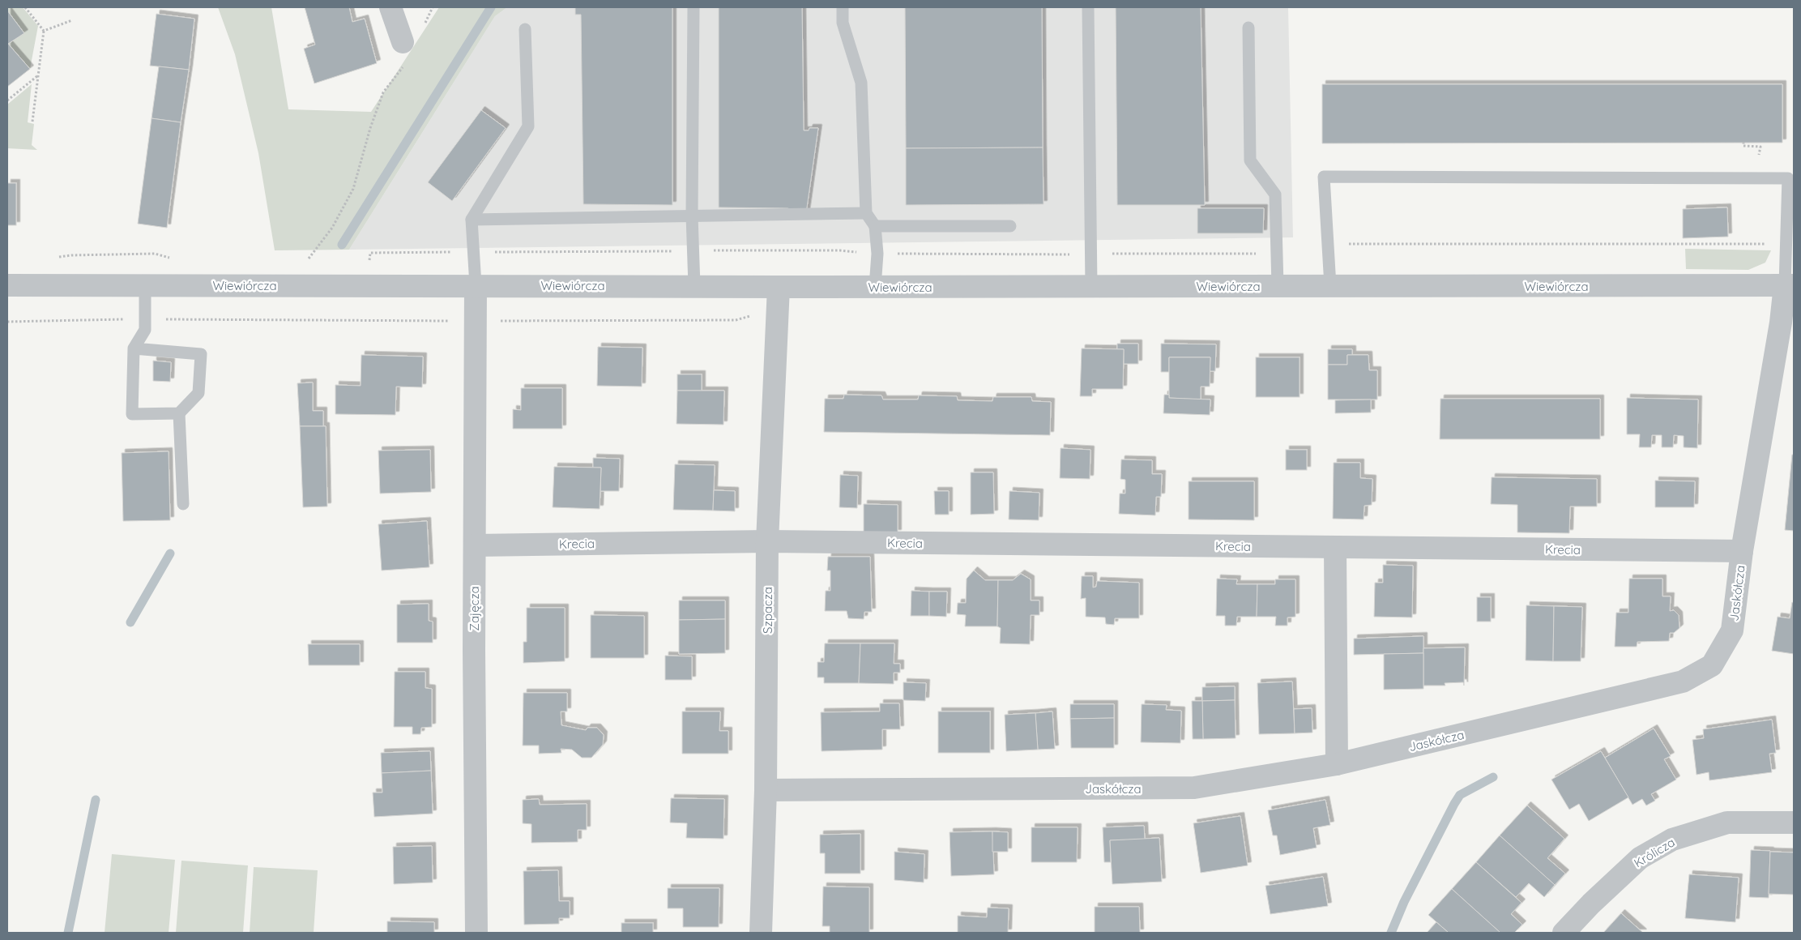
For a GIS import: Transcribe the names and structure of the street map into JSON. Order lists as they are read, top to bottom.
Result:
{
  "streets": {
    "street": [
      "Wiewiórcza",
      "Krecia",
      "Jaskółcza",
      "Zajęcza",
      "Szpacza",
      "Królicza"
    ]
  },
  "crossings": [
    ["Wiewiórcza", "Jaskółcza"],
    ["Wiewiórcza", "Zajęcza"],
    ["Wiewiórcza", "Szpacza"],
    ["Krecia", "Jaskółcza"],
    ["Krecia", "Zajęcza"],
    ["Krecia", "Szpacza"],
    ["Jaskółcza", "Szpacza"]
  ]
}
